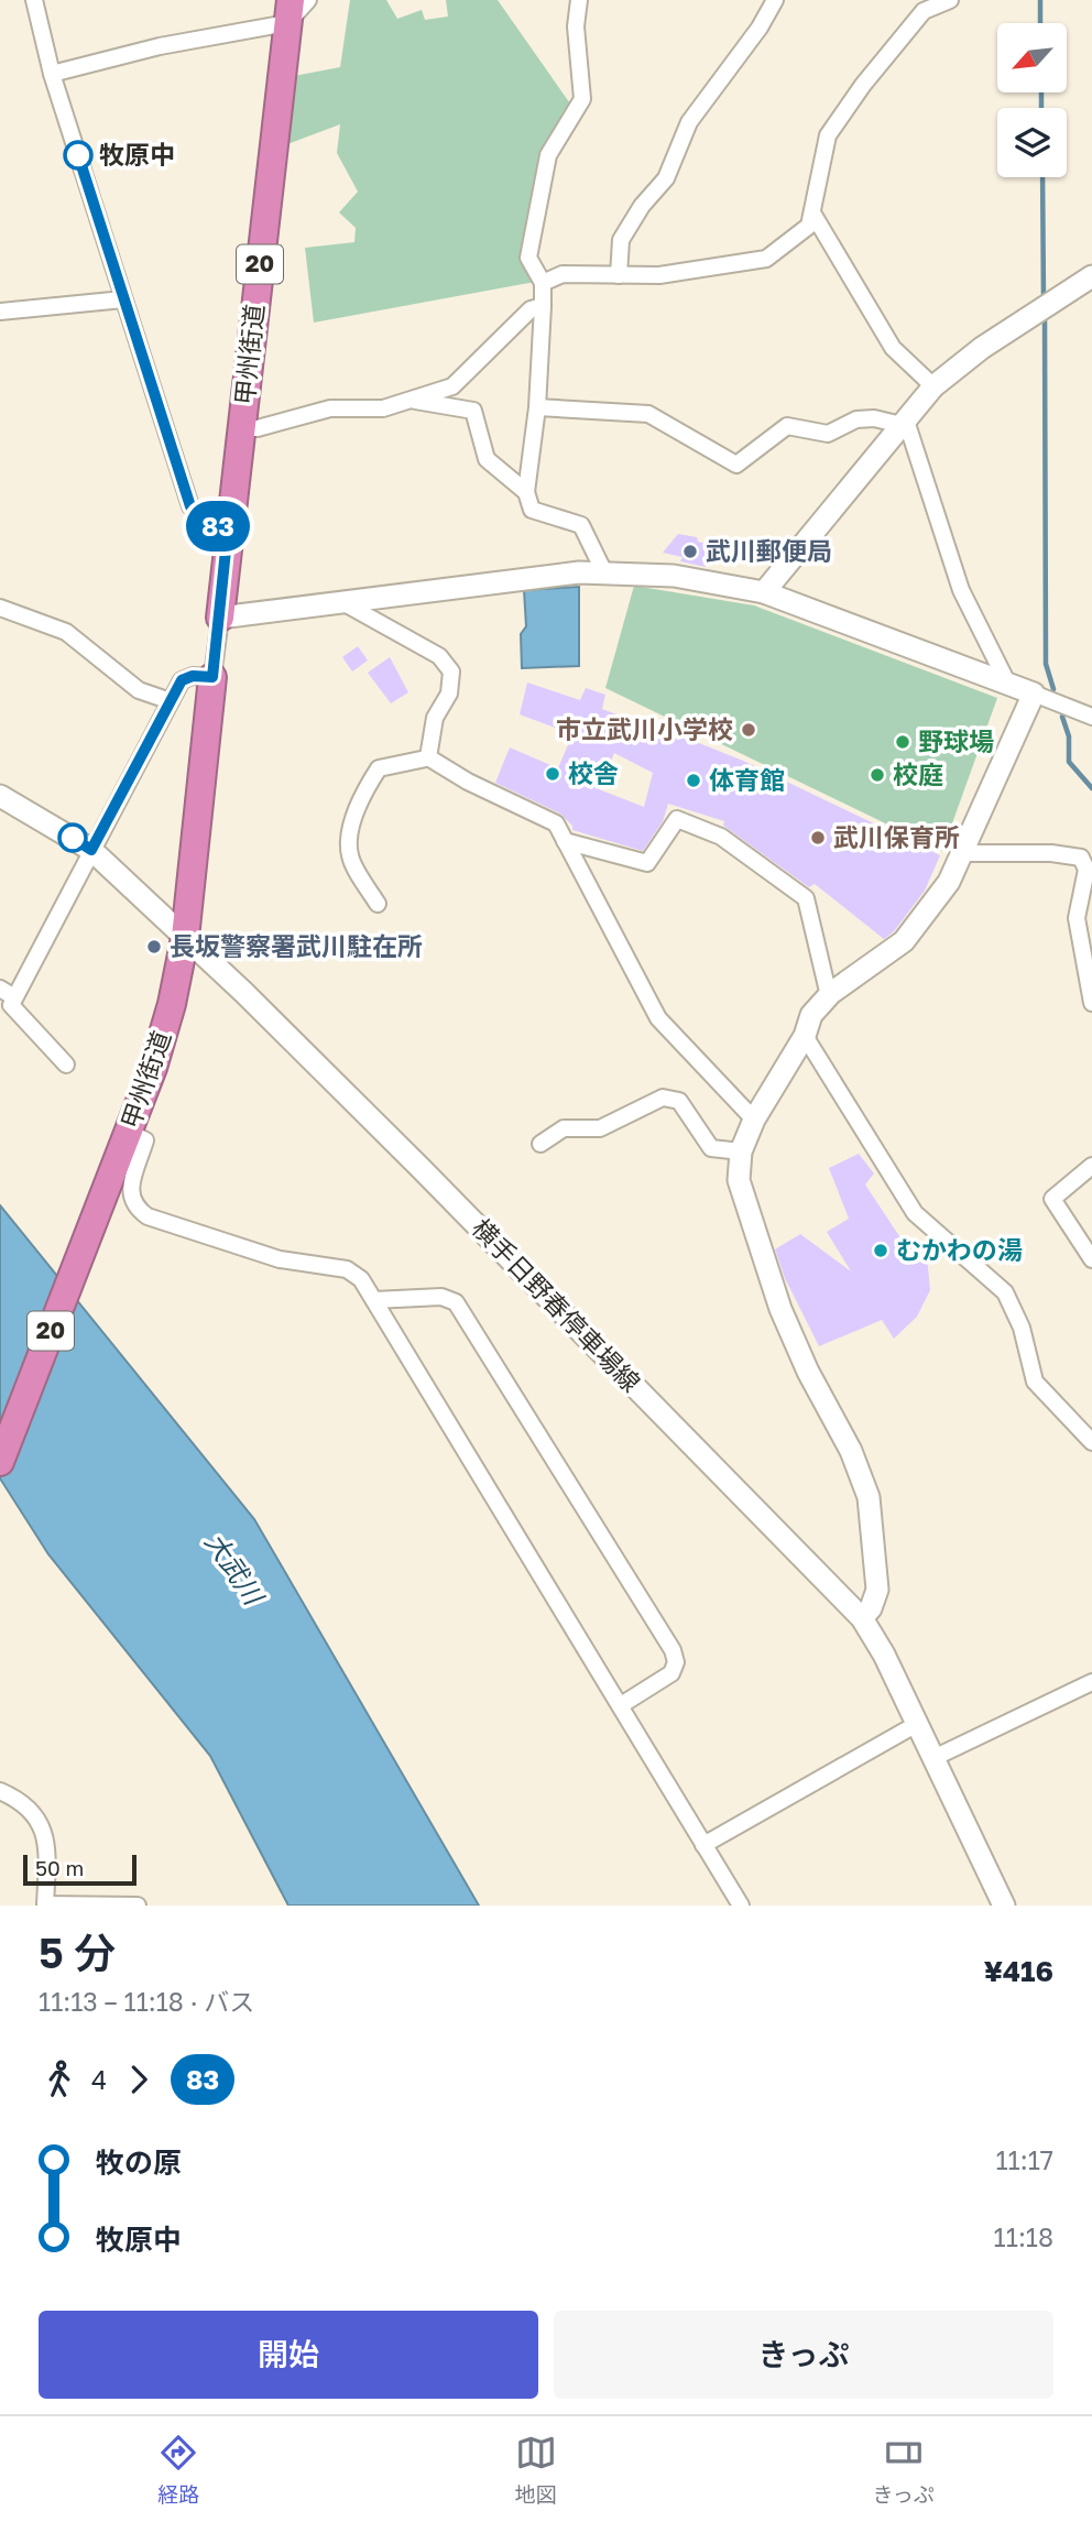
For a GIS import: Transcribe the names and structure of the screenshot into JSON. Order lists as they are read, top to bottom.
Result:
{
  "streets": {
    "highway": ["20", "甲州街道"],
    "street": ["横手日野春停車場線"]
  },
  "crossings": [
    ["甲州街道", "横手日野春停車場線"]
  ],
  "water": ["大武川"],
  "places": [
    "牧原中",
    "武川郵便局",
    "市立武川小学校",
    "野球場",
    "校舎",
    "校庭",
    "体育館",
    "武川保育所",
    "長坂警察署武川駐在所",
    "むかわの湯"
  ],
  "lines": ["bus line 83"],
  "scale_bar": "50 m",
  "north": "bottom left",
  "page": {
    "on_map": "83",
    "scale": "50 m",
    "heading": ["5 分", "11:13 – 11:18 · バス", "¥416"],
    "legs": ["4", "83"],
    "list": [
      {
        "name": "牧の原",
        "value": "11:17"
      },
      {
        "name": "牧原中",
        "value": "11:18"
      }
    ],
    "buttons": ["開始", "きっぷ"],
    "tabs": ["経路", "地図", "きっぷ"]
  }
}
